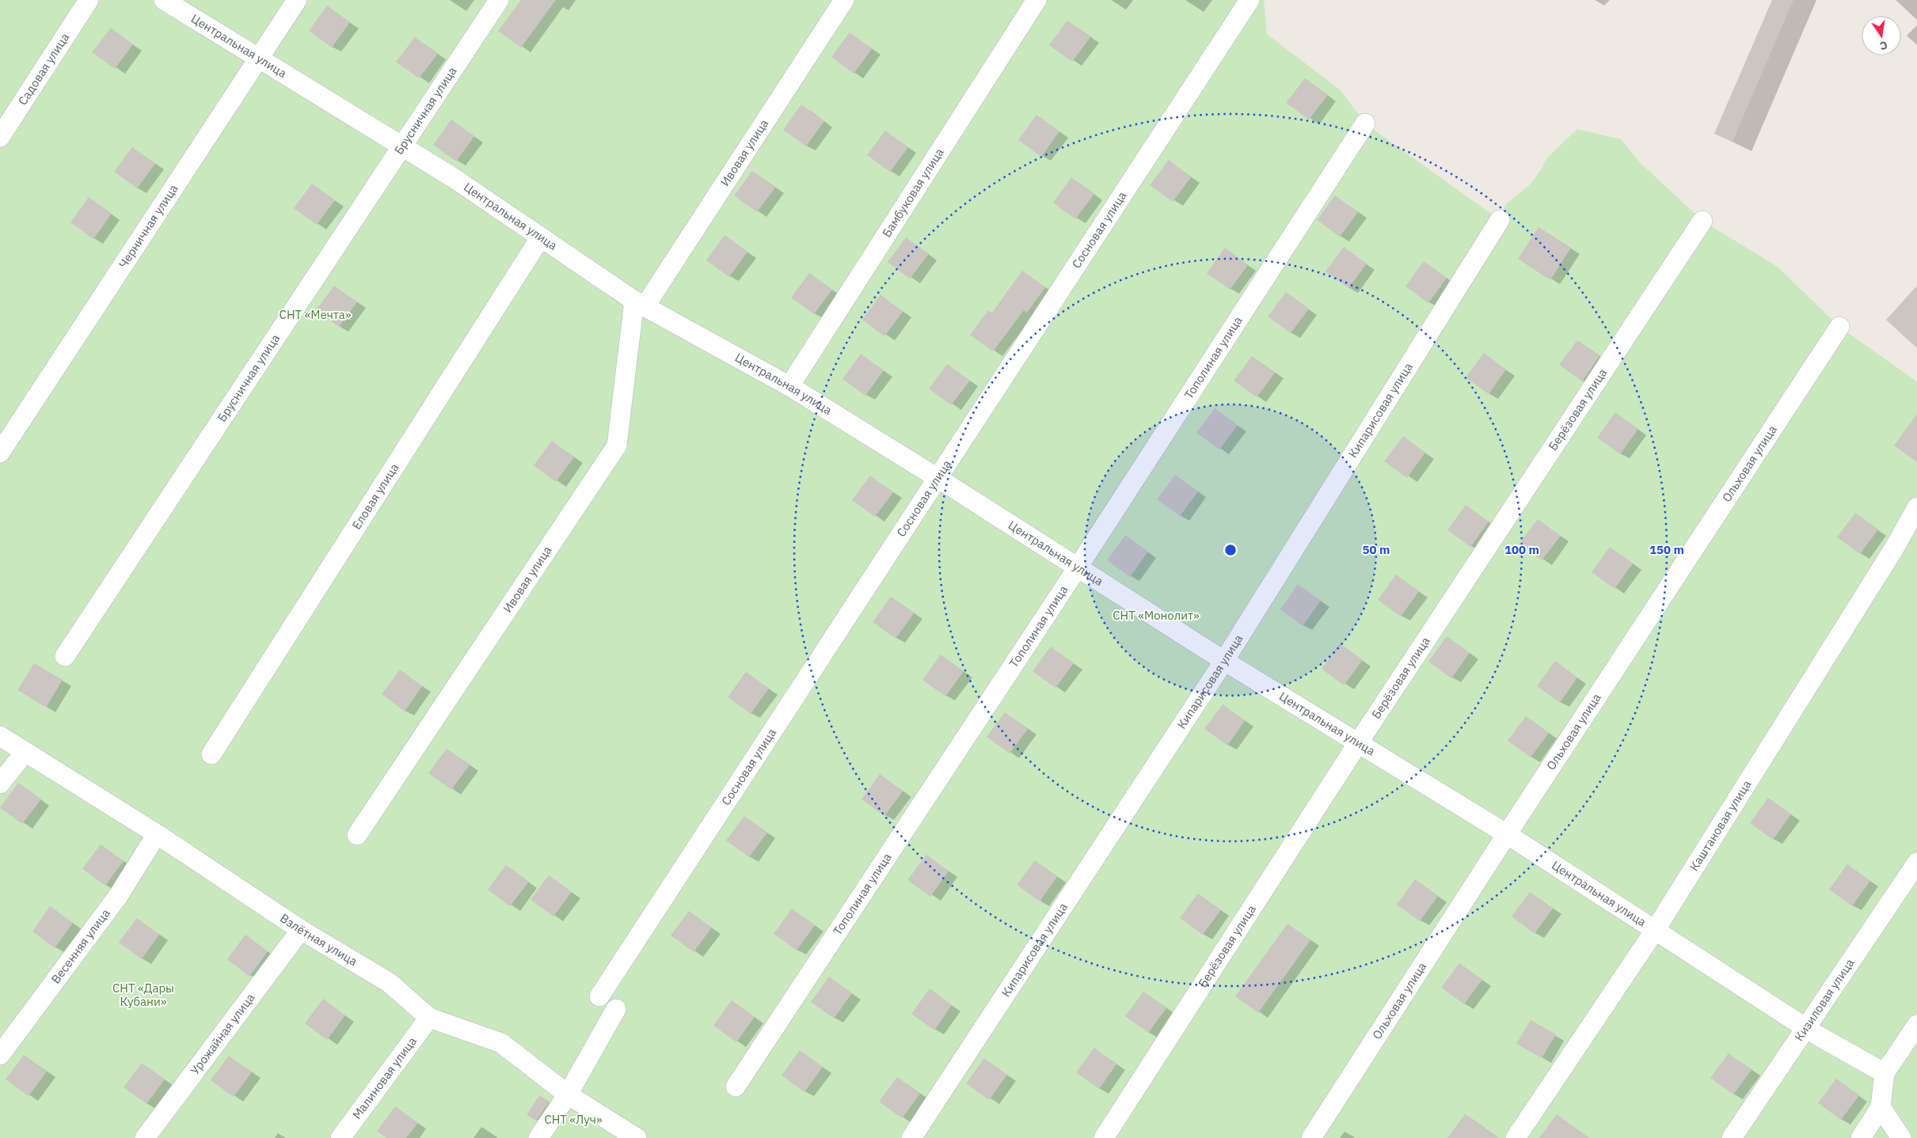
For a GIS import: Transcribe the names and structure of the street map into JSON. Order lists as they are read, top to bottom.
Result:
{
  "streets": {
    "street": [
      "Центральная улица",
      "Садовая улица",
      "Брусничная улица",
      "Ивовая улица",
      "Бамбуковая улица",
      "Черничная улица",
      "Сосновая улица",
      "Тополиная улица",
      "Кипарисовая улица",
      "Берёзовая улица",
      "Ольховая улица",
      "Еловая улица",
      "Каштановая улица",
      "Взлётная улица",
      "Весенняя улица",
      "Кизиловая улица",
      "Урожайная улица",
      "Малиновая улица"
    ]
  },
  "crossings": [
    ["Центральная улица", "Брусничная улица"],
    ["Центральная улица", "Ивовая улица"],
    ["Центральная улица", "Бамбуковая улица"],
    ["Центральная улица", "Черничная улица"],
    ["Центральная улица", "Сосновая улица"],
    ["Центральная улица", "Тополиная улица"],
    ["Центральная улица", "Кипарисовая улица"],
    ["Центральная улица", "Берёзовая улица"],
    ["Центральная улица", "Ольховая улица"],
    ["Центральная улица", "Еловая улица"],
    ["Центральная улица", "Каштановая улица"],
    ["Центральная улица", "Кизиловая улица"],
    ["Взлётная улица", "Весенняя улица"],
    ["Взлётная улица", "Урожайная улица"],
    ["Взлётная улица", "Малиновая улица"]
  ],
  "parks": [
    "СНТ «Мечта»",
    "СНТ «Монолит»",
    "СНТ «Дары Кубани»",
    "СНТ «Луч»"
  ],
  "north": "bottom",
  "rings": ["50 m", "100 m", "150 m"]
}
